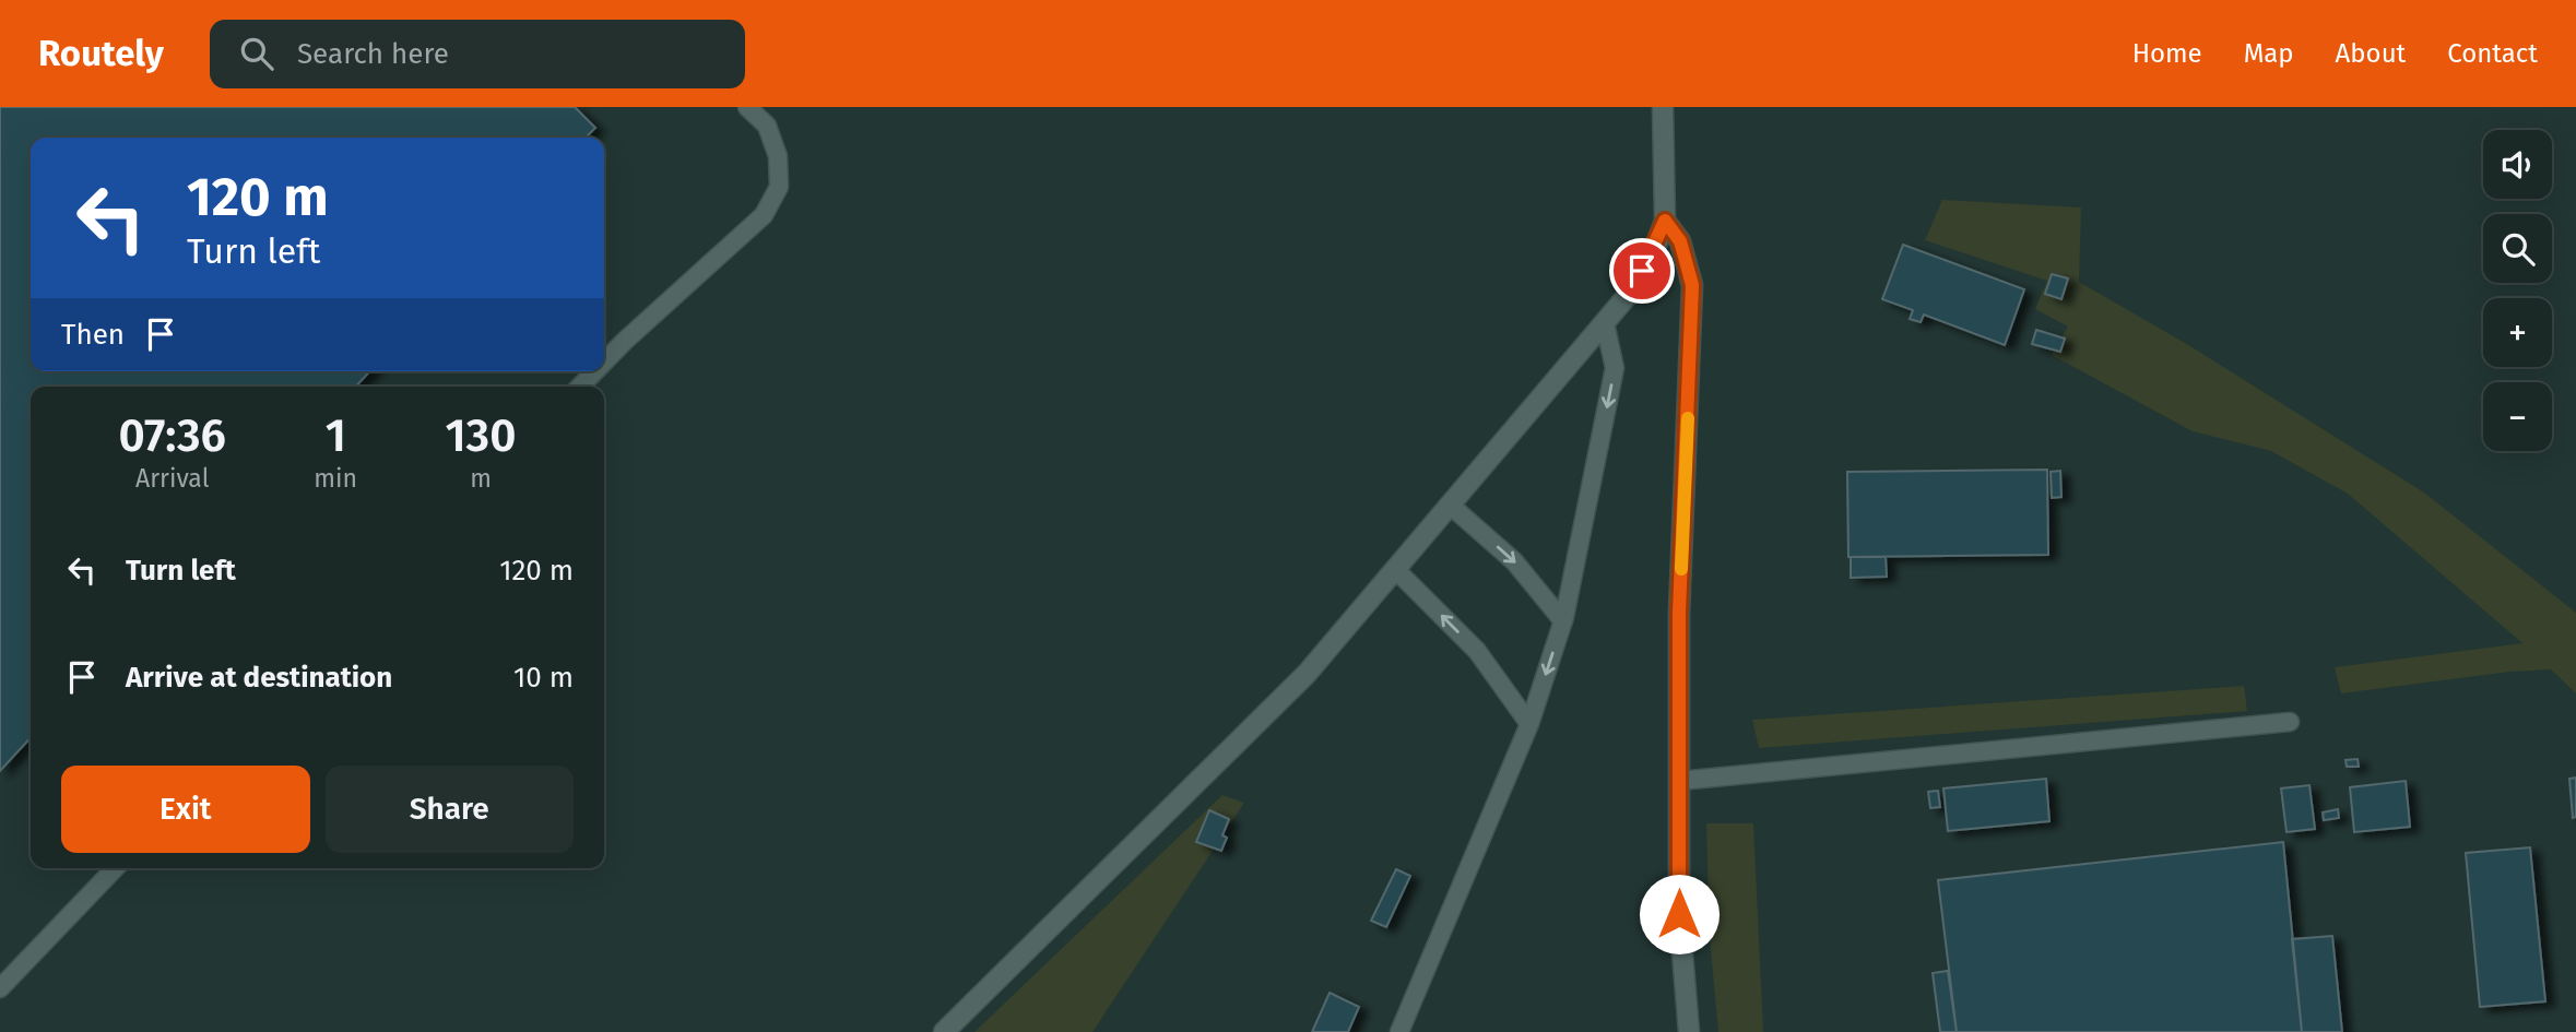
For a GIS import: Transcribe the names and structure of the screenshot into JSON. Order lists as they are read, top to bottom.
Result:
{
  "page": {
    "header": "Routely",
    "search": "Search here",
    "nav": [
      "Home",
      "Map",
      "About",
      "Contact"
    ],
    "map_buttons": ["+", "−"],
    "turn": ["120 m", "Turn left"],
    "then": "Then",
    "eta": [
      "07:36",
      "Arrival",
      "1",
      "min",
      "130",
      "m"
    ],
    "list": [
      {
        "name": "Turn left",
        "value": "120 m"
      },
      {
        "name": "Arrive at destination",
        "value": "10 m"
      }
    ],
    "buttons": ["Exit", "Share"]
  }
}
